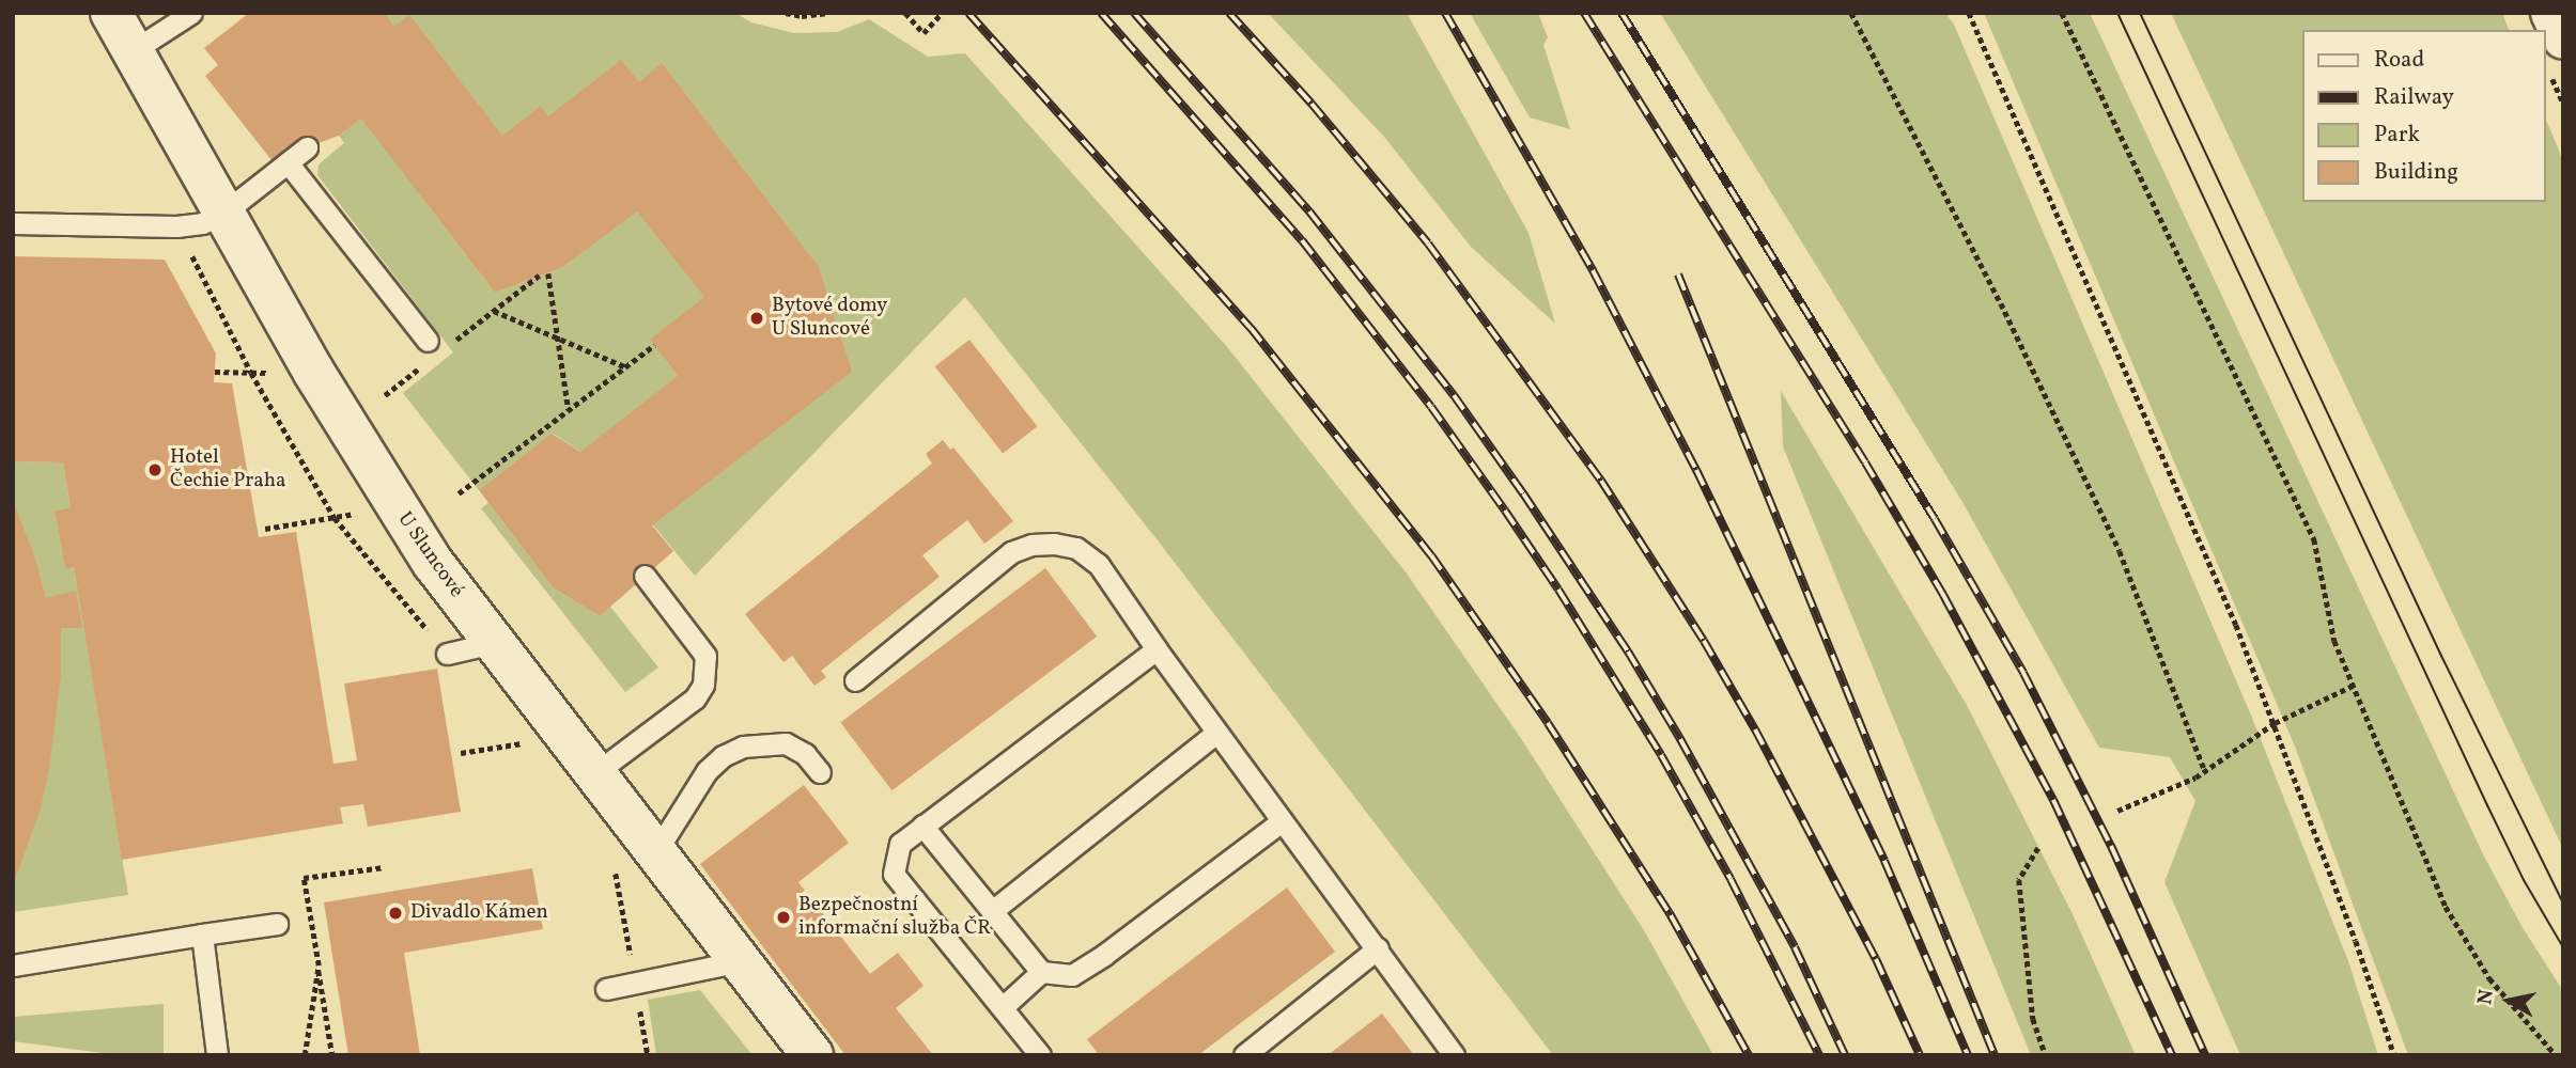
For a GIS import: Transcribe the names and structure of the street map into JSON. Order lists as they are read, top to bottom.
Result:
{
  "streets": {
    "street": ["U Sluncové"]
  },
  "places": [
    "Bytové domy U Sluncové",
    "Hotel Čechie Praha",
    "Divadlo Kámen",
    "Bezpečnostní informační služba ČR"
  ],
  "legend": [
    "Road",
    "Railway",
    "Park",
    "Building"
  ],
  "north": "left"
}
